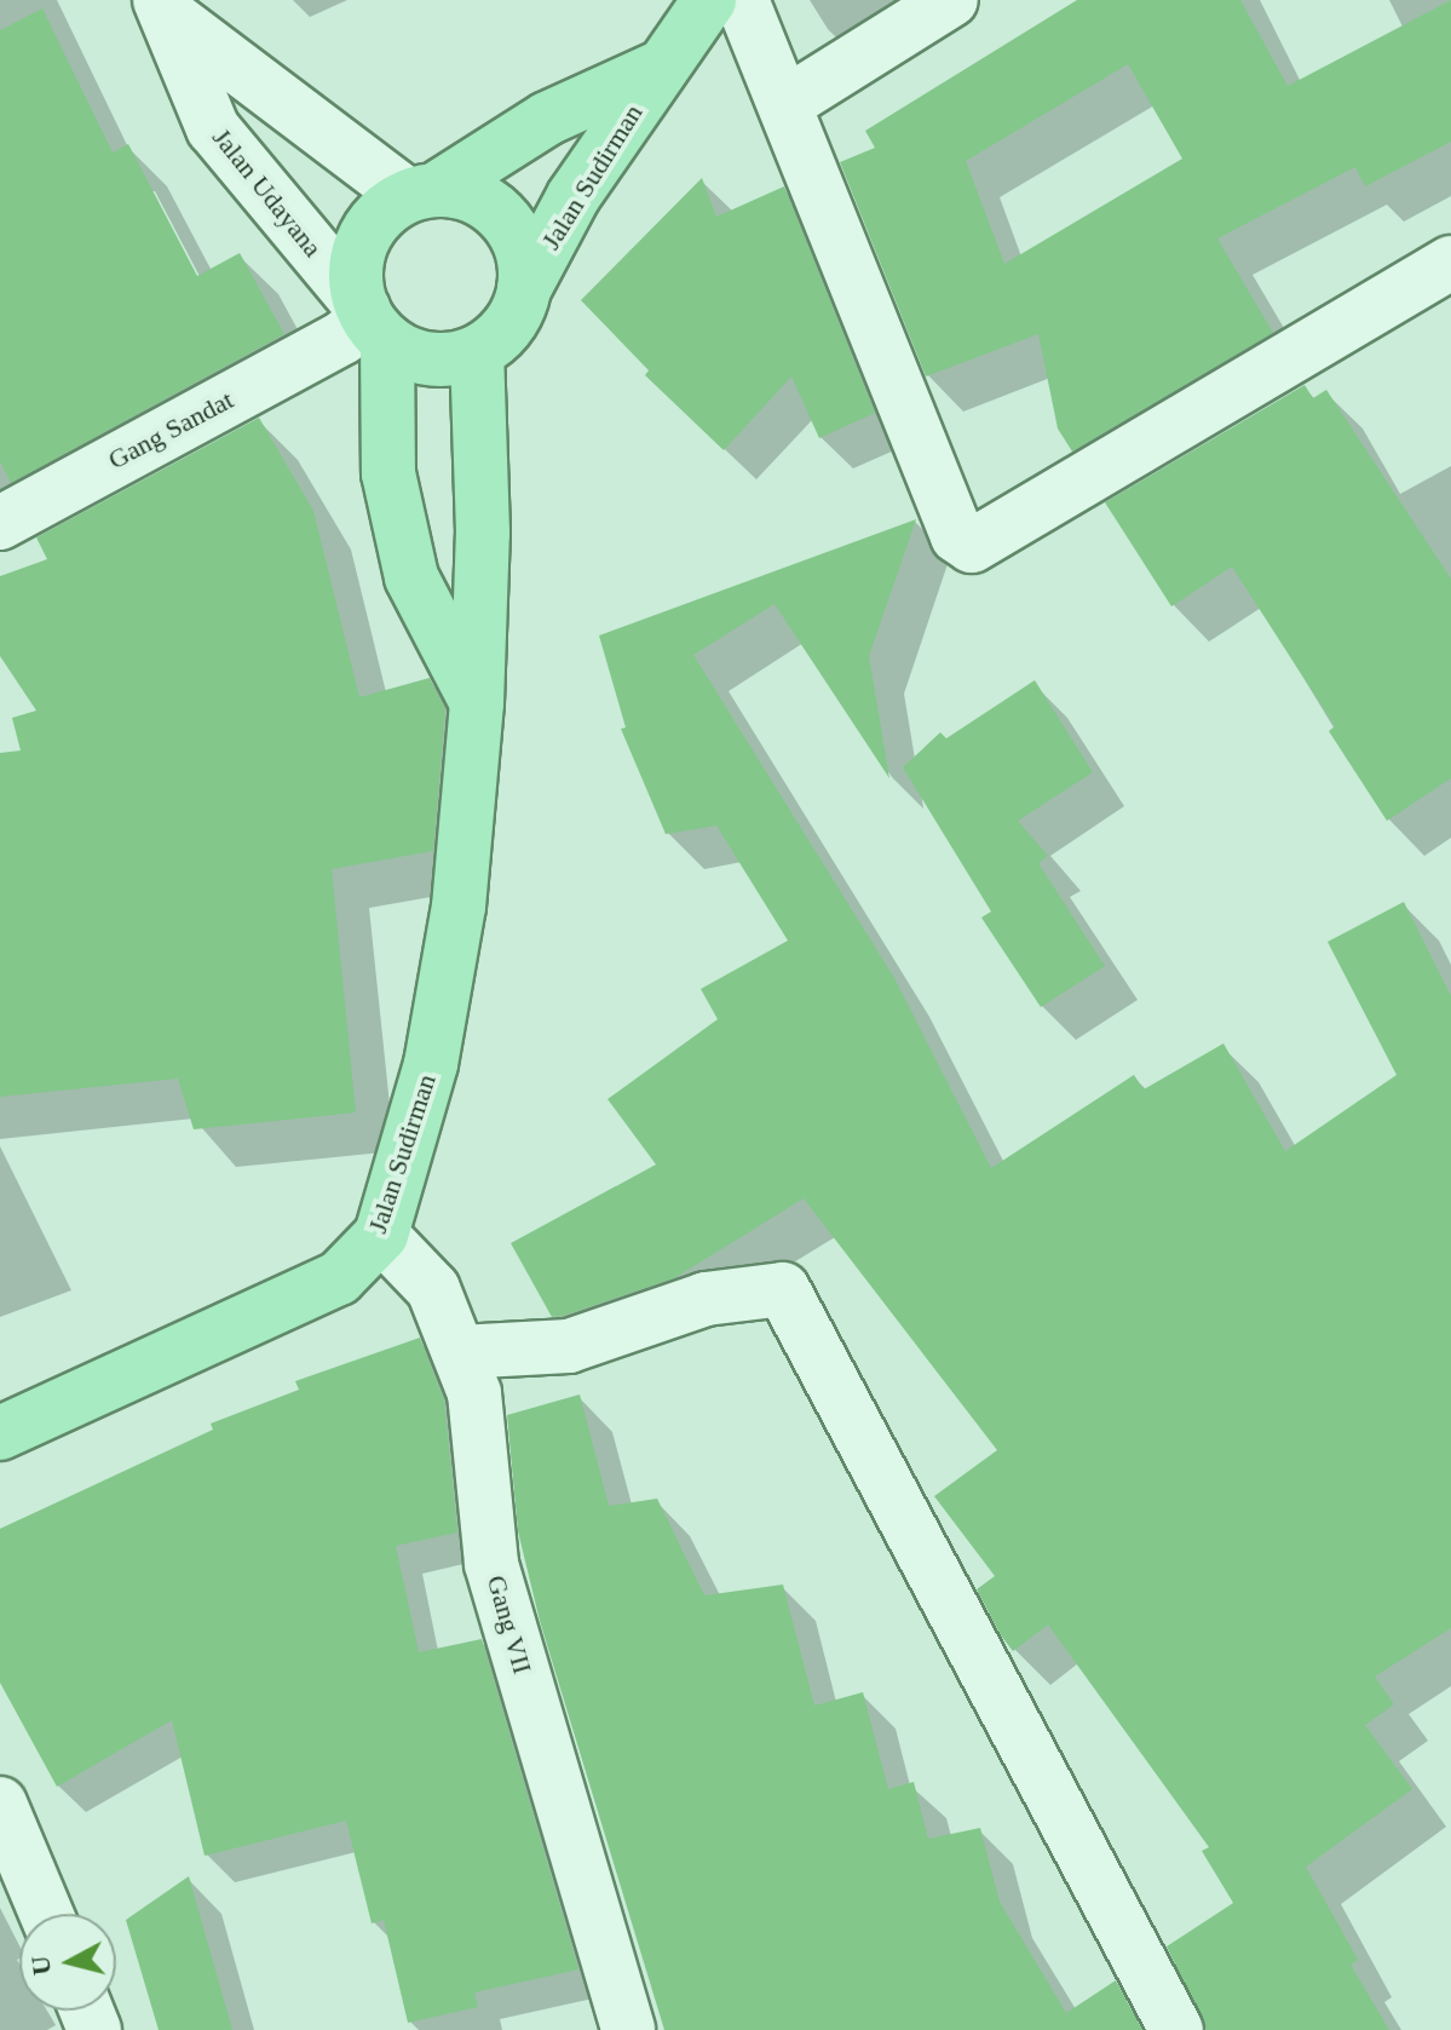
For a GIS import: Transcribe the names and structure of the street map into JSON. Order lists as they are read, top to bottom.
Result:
{
  "streets": {
    "main road": ["Jalan Sudirman"],
    "street": ["Jalan Udayana", "Gang Sandat", "Gang VII"]
  },
  "crossings": [
    ["Jalan Sudirman", "Jalan Udayana"],
    ["Jalan Sudirman", "Gang Sandat"],
    ["Jalan Sudirman", "Gang VII"],
    ["Jalan Udayana", "Gang Sandat"]
  ],
  "north": "left"
}
